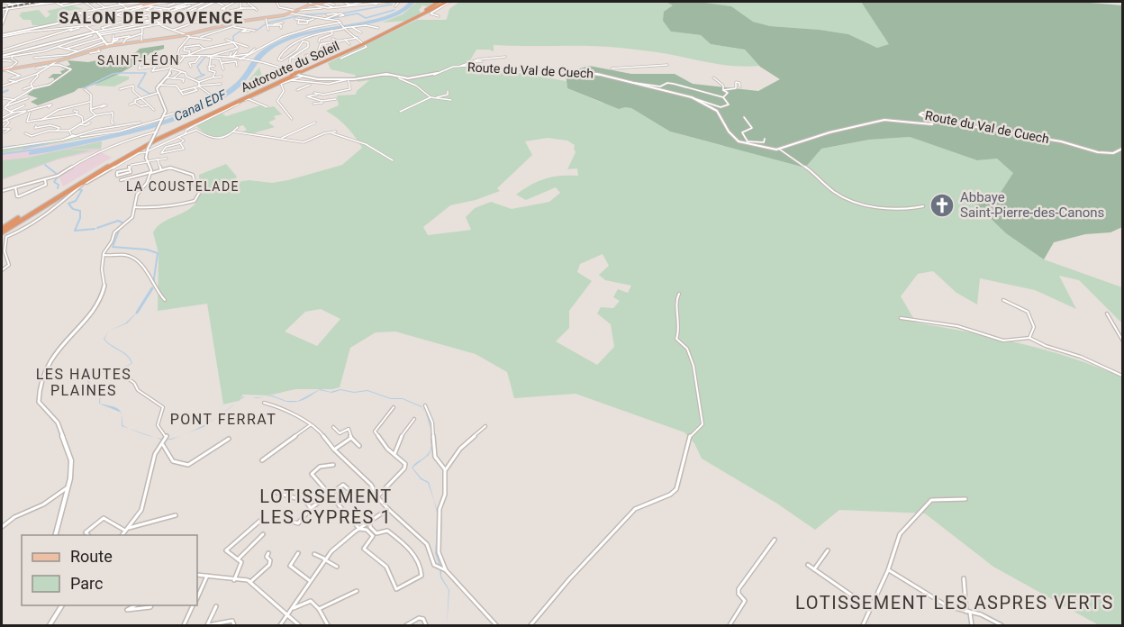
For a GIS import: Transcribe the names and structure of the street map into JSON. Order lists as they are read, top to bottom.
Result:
{
  "streets": {
    "highway": ["Autoroute du Soleil"],
    "street": ["Route du Val de Cuech"]
  },
  "crossings": [
    ["Autoroute du Soleil", "Route du Val de Cuech"]
  ],
  "districts": [
    "SALON DE PROVENCE",
    "SAINT-LÉON",
    "LA COUSTELADE",
    "LES HAUTES PLAINES",
    "PONT FERRAT",
    "LOTISSEMENT LES CYPRÈS 1",
    "LOTISSEMENT LES ASPRES VERTS"
  ],
  "water": ["Canal EDF"],
  "places": {
    "church": ["Abbaye Saint-Pierre-des-Canons"]
  },
  "legend": ["Route", "Parc"]
}
